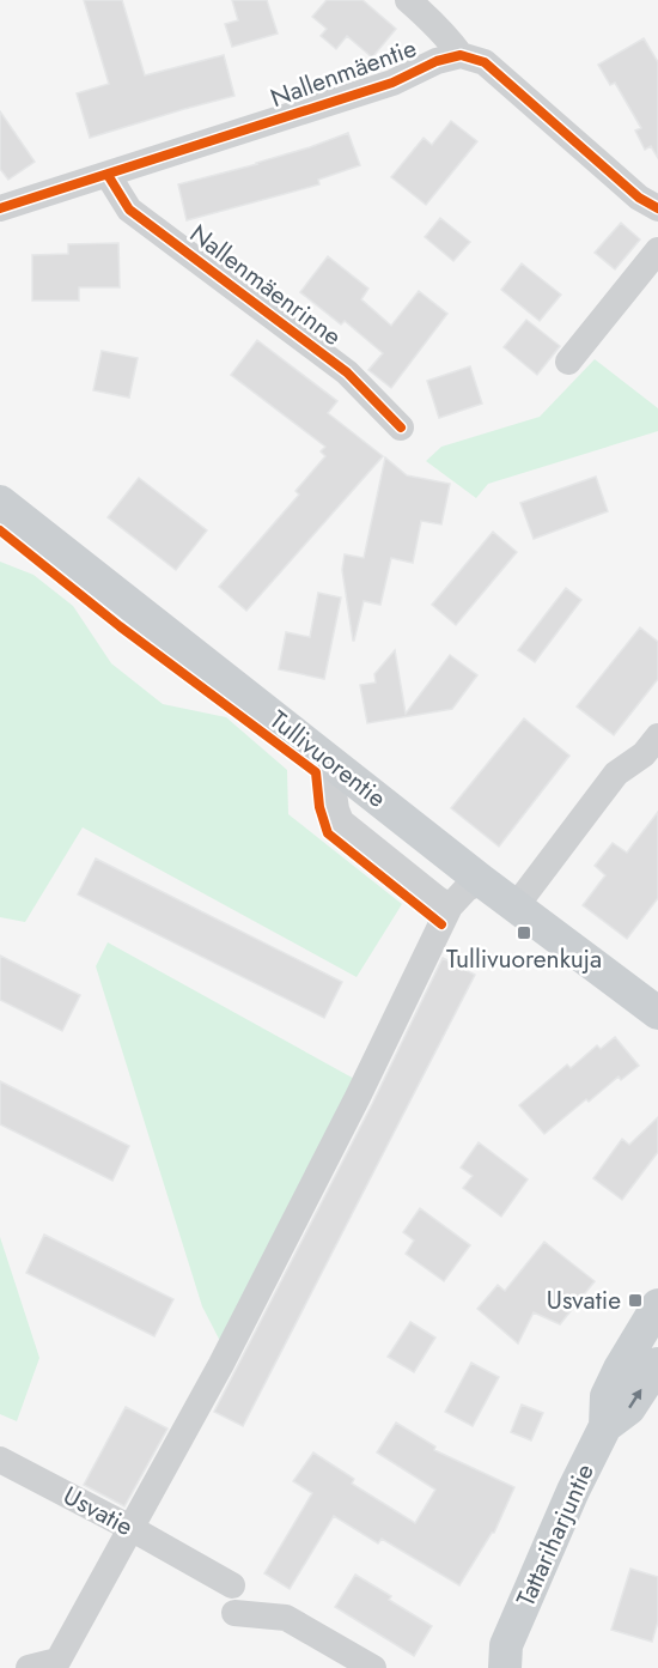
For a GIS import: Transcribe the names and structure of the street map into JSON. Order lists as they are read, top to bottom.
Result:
{
  "streets": {
    "main road": ["Tullivuorentie", "Tattariharjuntie"],
    "street": ["Nallenmäentie", "Nallenmäenrinne", "Usvatie"]
  },
  "crossings": [
    ["Nallenmäentie", "Nallenmäenrinne"]
  ],
  "places": {
    "transit": ["Tullivuorenkuja", "Usvatie"]
  }
}
